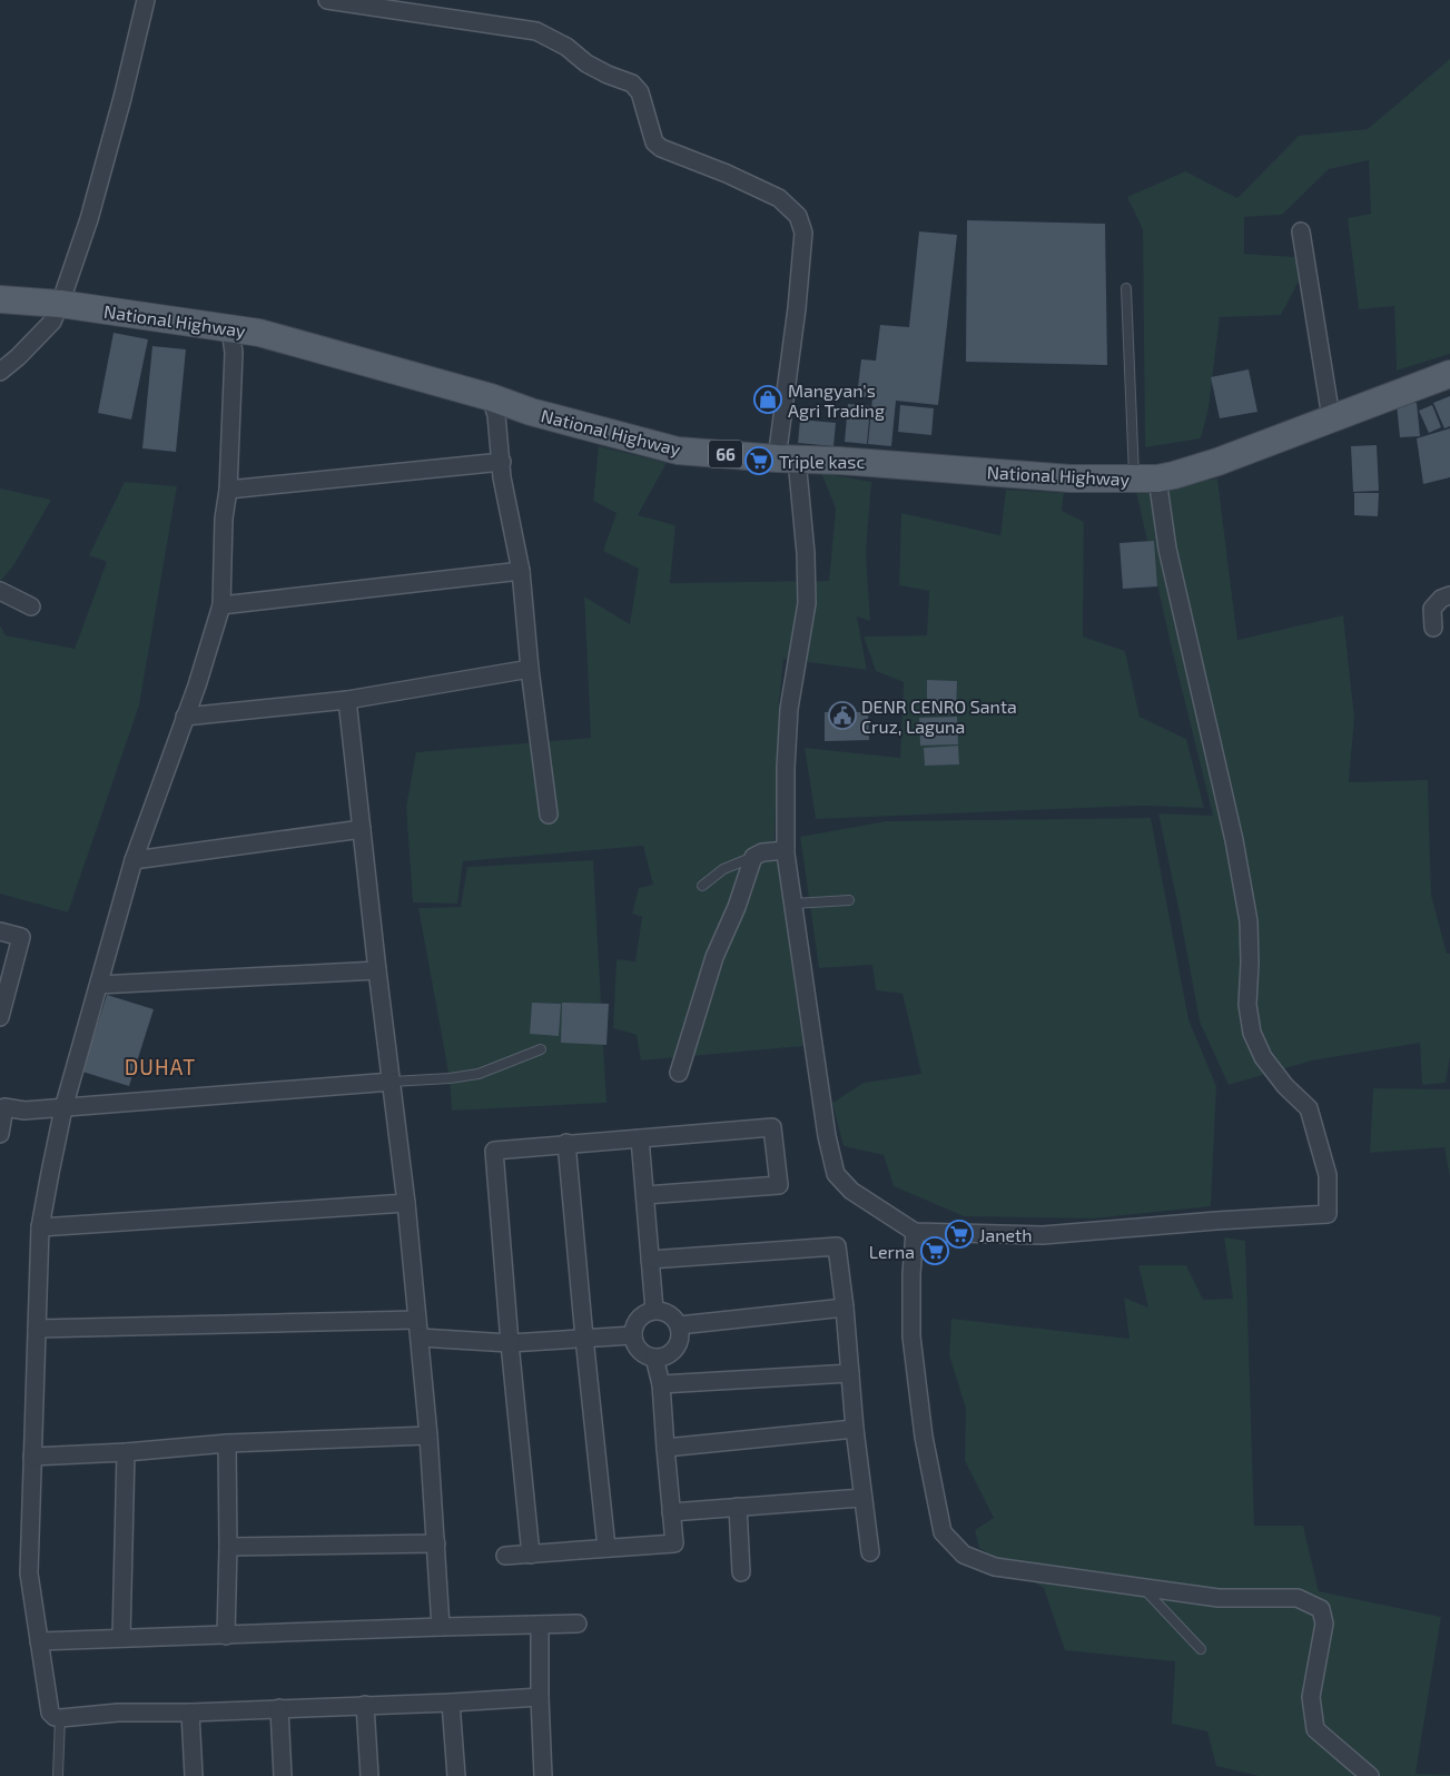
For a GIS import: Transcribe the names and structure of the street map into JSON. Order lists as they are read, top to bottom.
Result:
{
  "streets": {
    "main road": ["National Highway", "66"]
  },
  "districts": ["DUHAT"],
  "places": {
    "shop": ["Mangyan's Agri Trading"],
    "supermarket": ["Triple kasc", "Janeth", "Lerna"],
    "public building": ["DENR CENRO Santa Cruz, Laguna"]
  }
}
